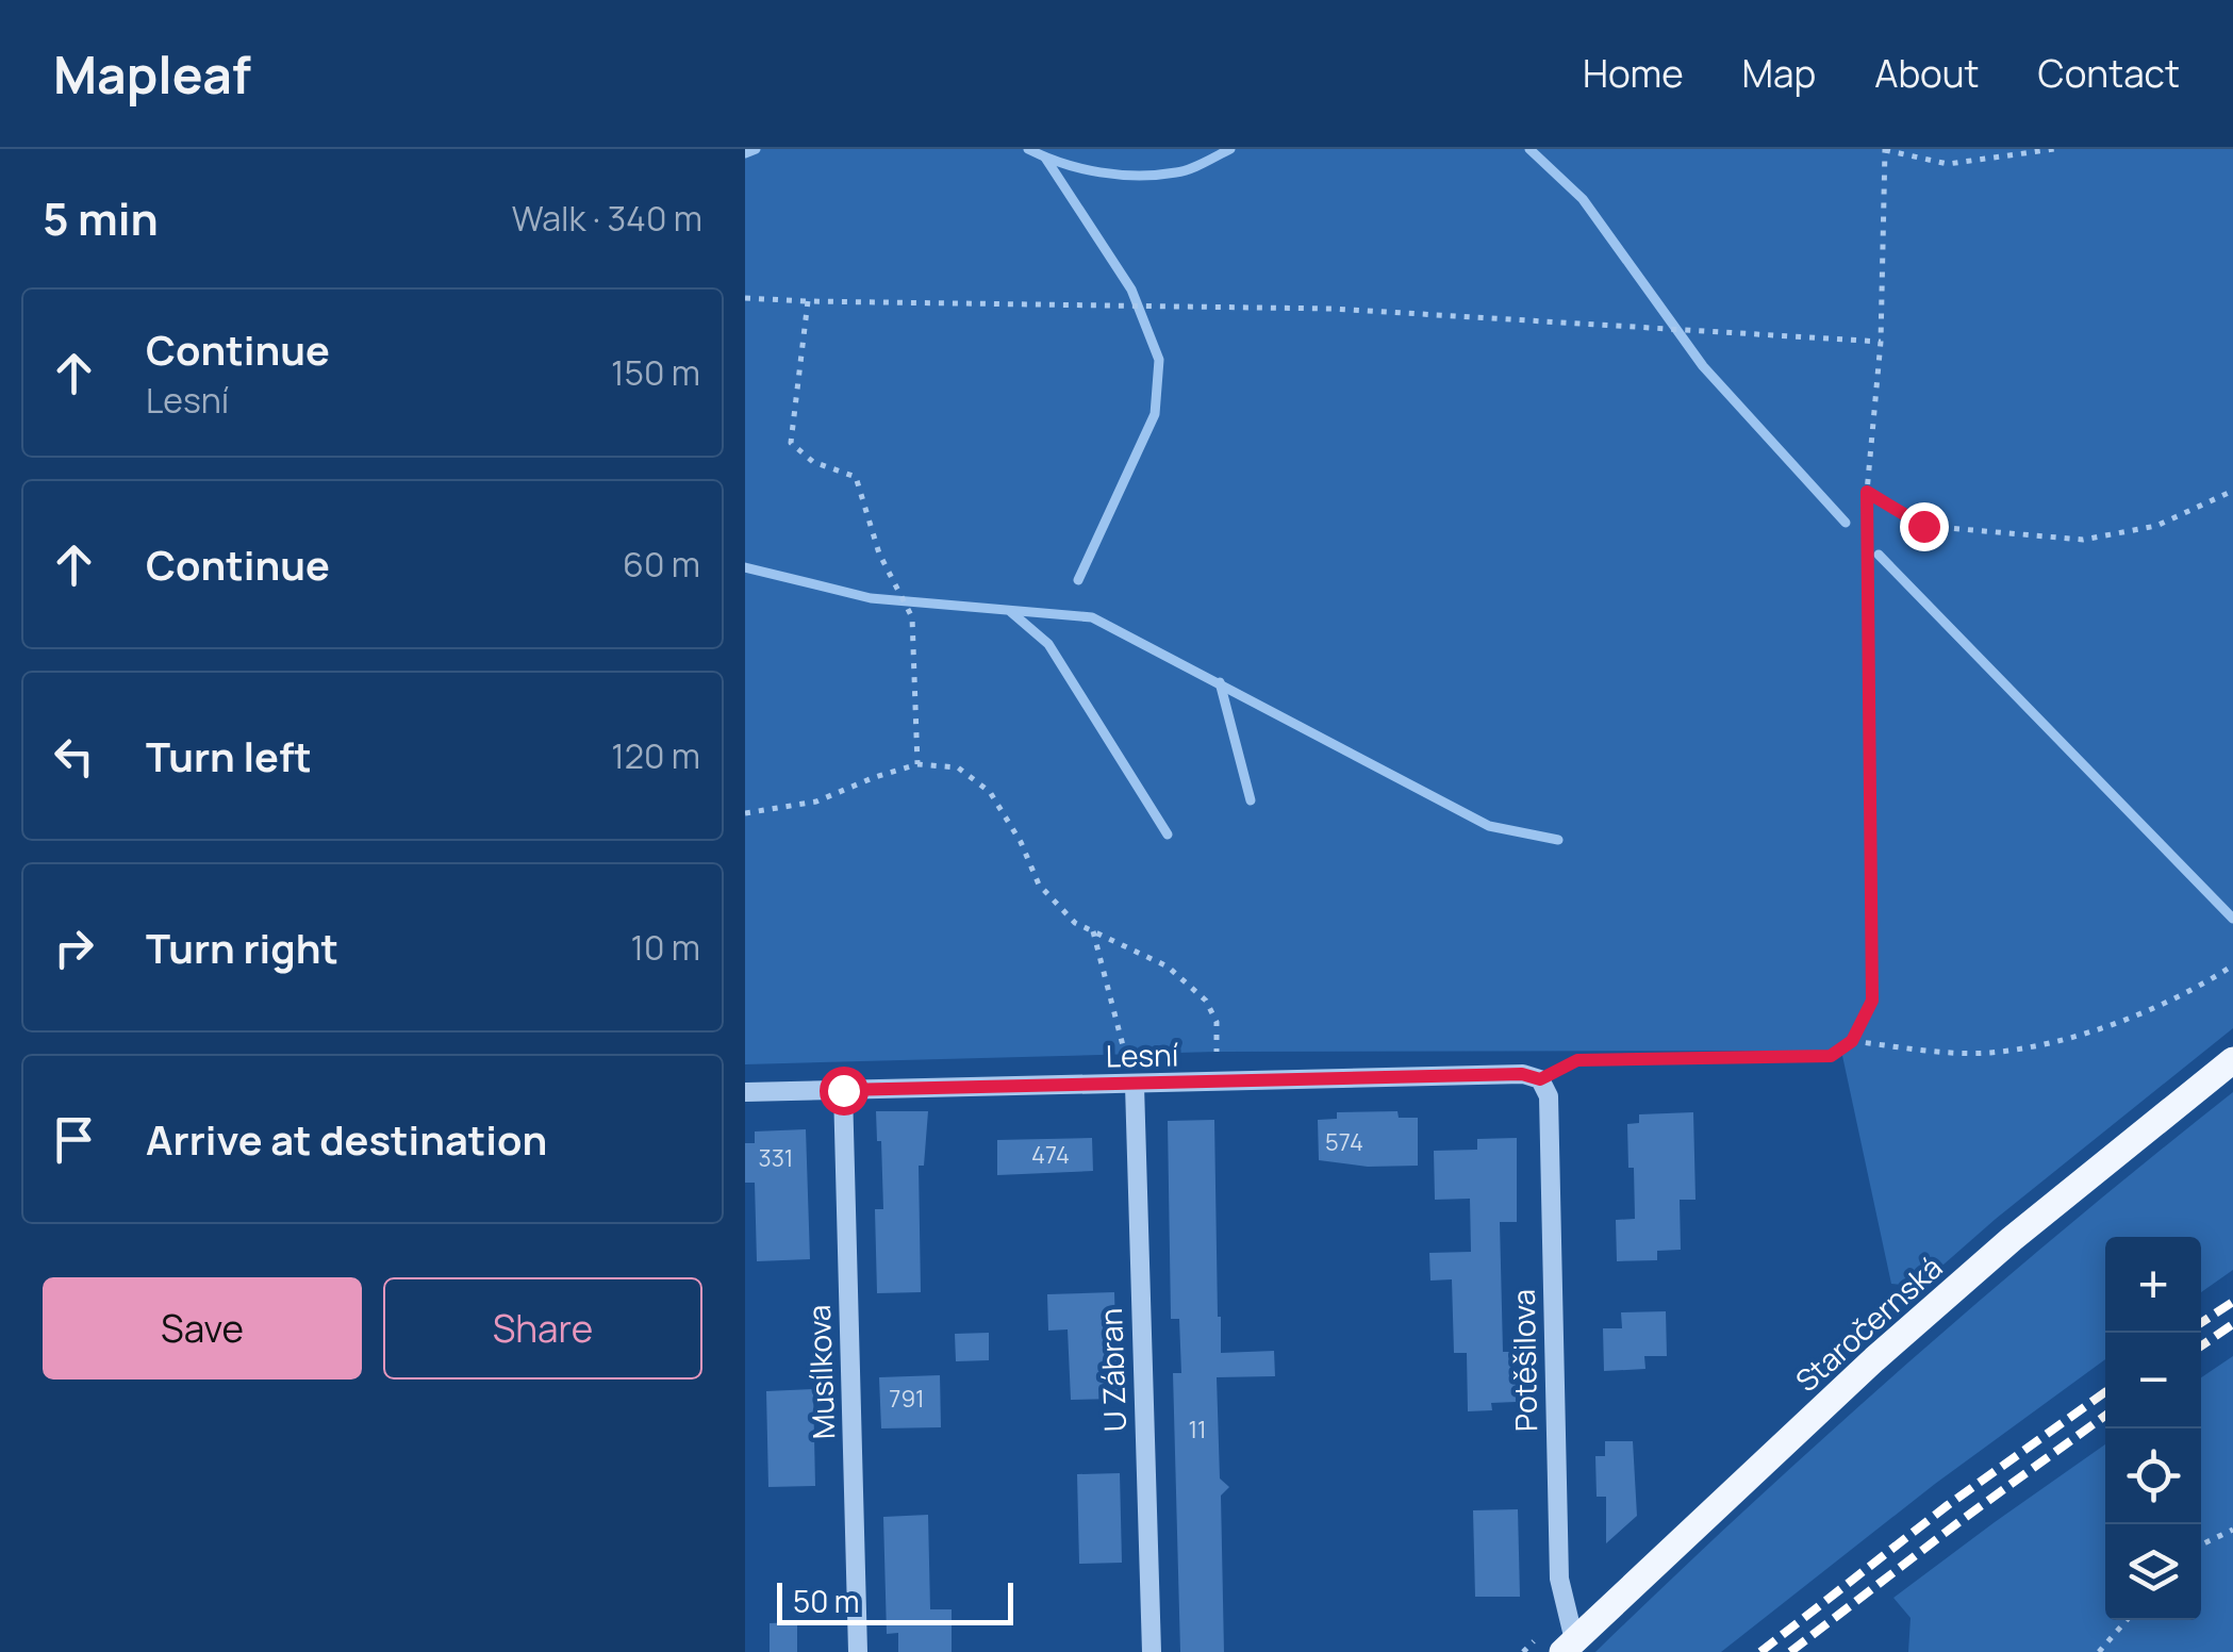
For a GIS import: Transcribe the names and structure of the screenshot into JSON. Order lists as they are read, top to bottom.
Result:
{
  "streets": {
    "main road": ["Staročernská"],
    "street": [
      "Lesní",
      "Potěšilova",
      "U Zábran",
      "Musílkova"
    ]
  },
  "crossings": [
    ["Lesní", "Potěšilova"],
    ["Lesní", "U Zábran"],
    ["Lesní", "Musílkova"],
    ["Staročernská", "Potěšilova"]
  ],
  "house_numbers": [
    "574",
    "474",
    "331",
    "791",
    "11"
  ],
  "scale_bar": "50 m",
  "page": {
    "header": "Mapleaf",
    "nav": [
      "Home",
      "Map",
      "About",
      "Contact"
    ],
    "heading": ["5 min", "Walk · 340 m"],
    "list": [
      ["Continue", "Lesní", "150 m"],
      ["Continue", "60 m"],
      ["Turn left", "120 m"],
      ["Turn right", "10 m"],
      "Arrive at destination"
    ],
    "map_buttons": ["+", "−"],
    "buttons": ["Save", "Share"],
    "scale": "50 m"
  }
}
